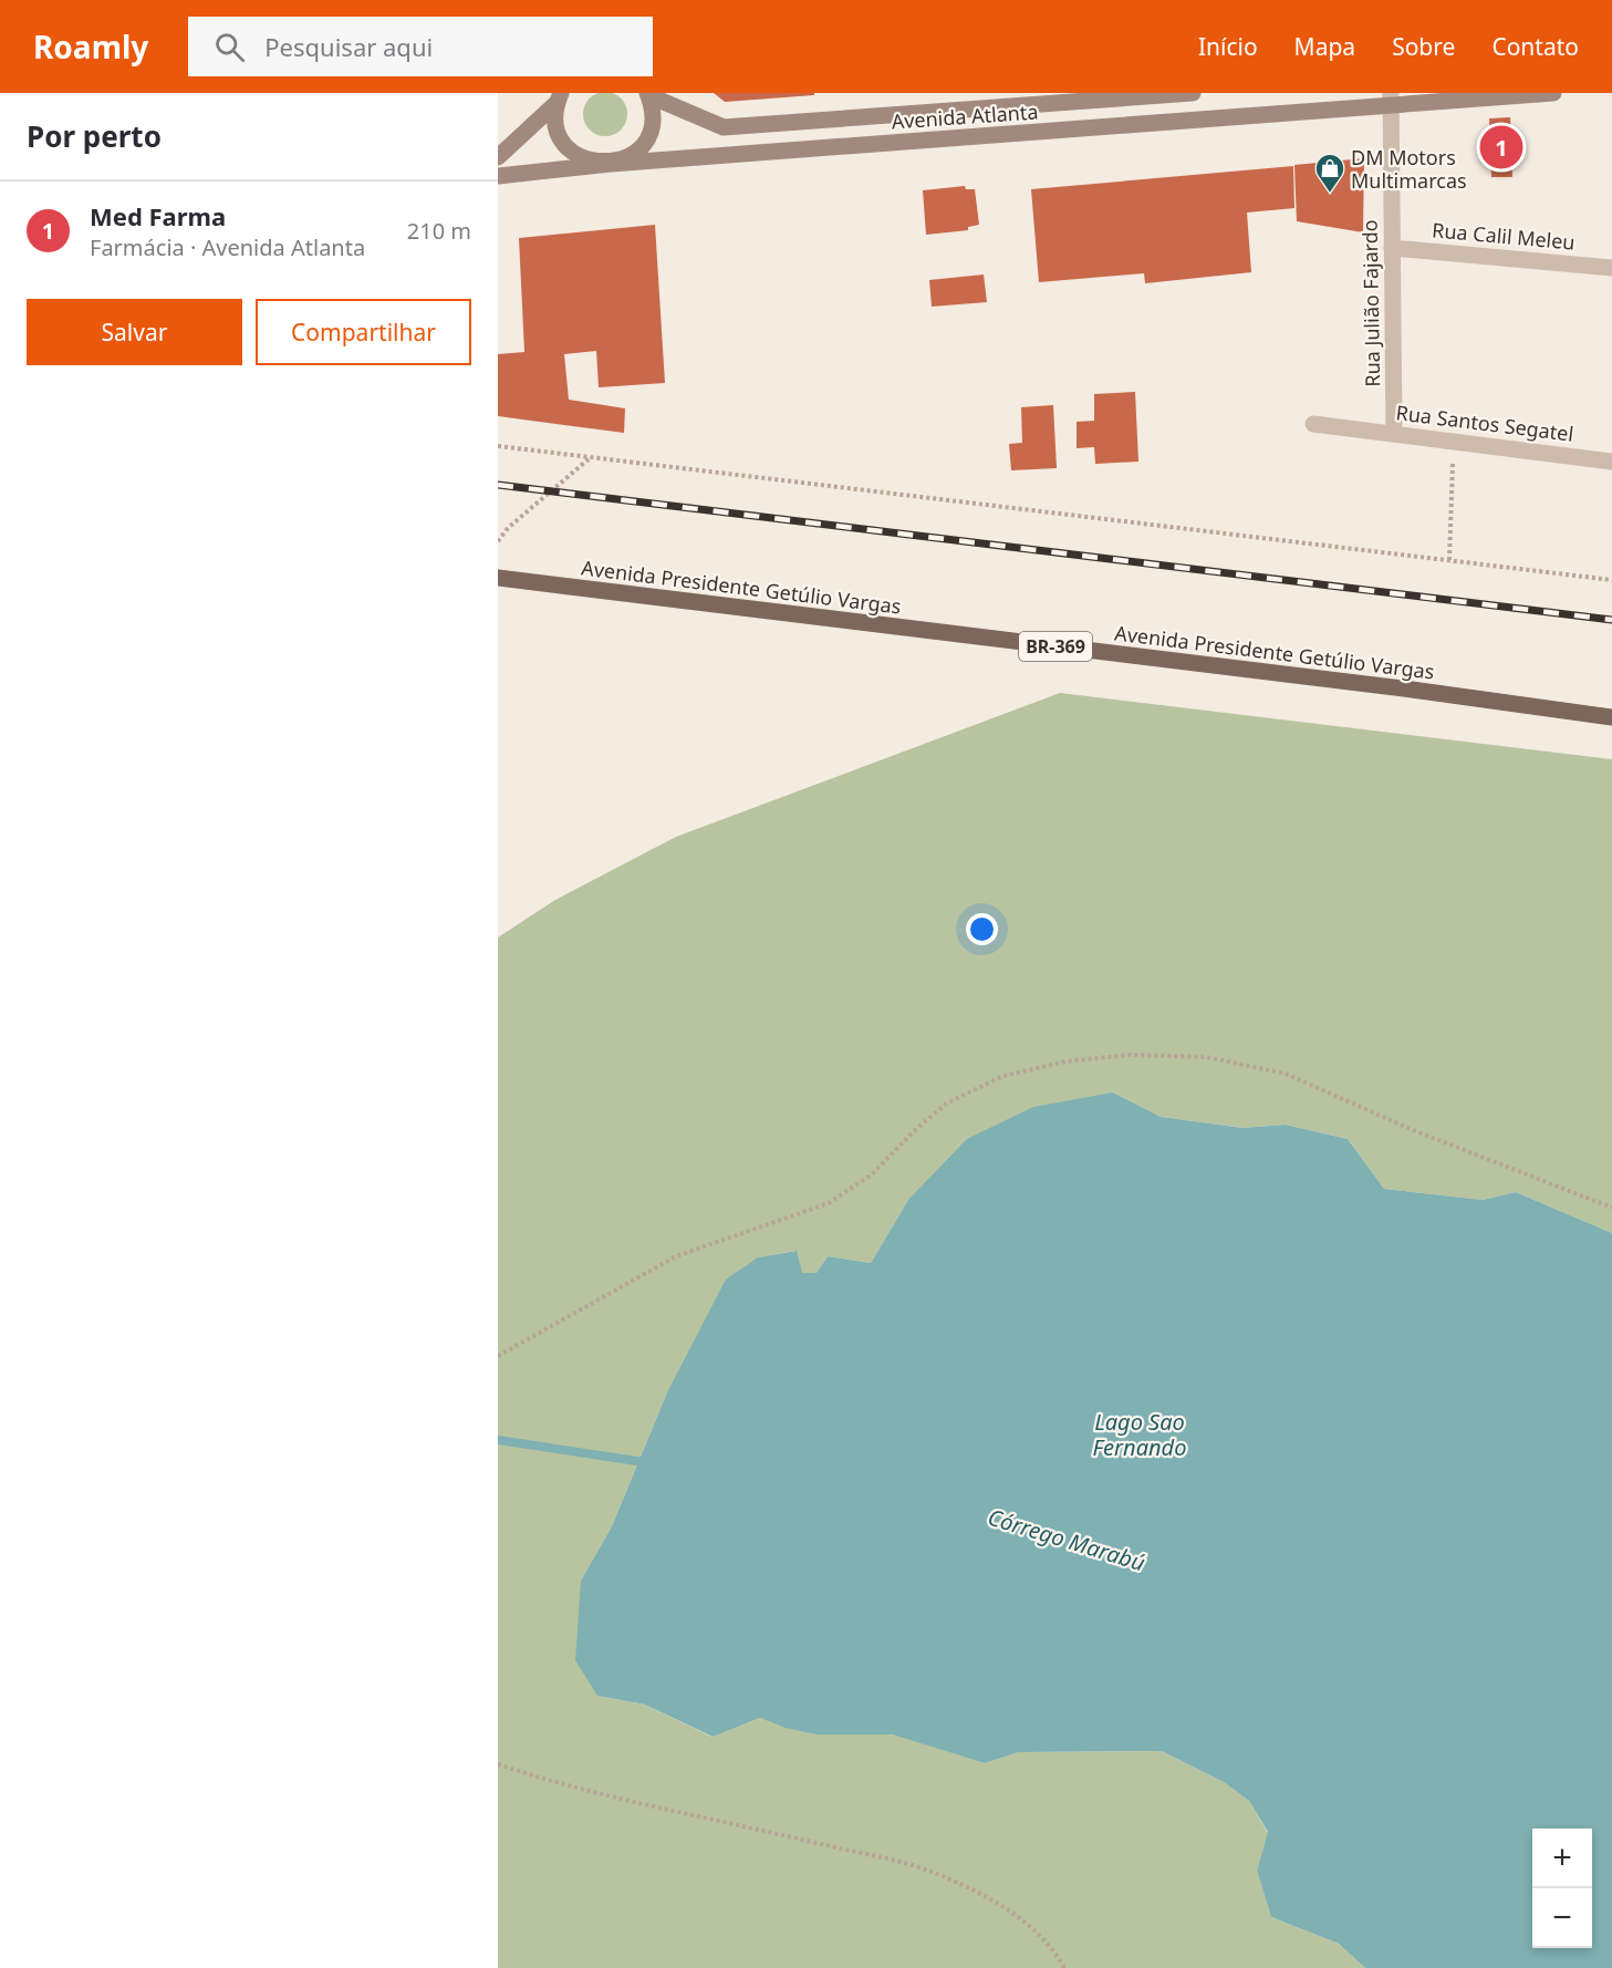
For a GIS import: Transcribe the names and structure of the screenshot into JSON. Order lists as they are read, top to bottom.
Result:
{
  "streets": {
    "main road": ["Avenida Presidente Getúlio Vargas", "BR-369"],
    "street": [
      "Avenida Atlanta",
      "Rua Calil Meleu",
      "Rua Julião Fajardo",
      "Rua Santos Segatel"
    ]
  },
  "crossings": [
    ["Avenida Atlanta", "Rua Julião Fajardo"],
    ["Rua Calil Meleu", "Rua Julião Fajardo"],
    ["Rua Julião Fajardo", "Rua Santos Segatel"]
  ],
  "water": ["Lago Sao Fernando", "Córrego Marabú"],
  "places": {
    "shop": ["DM Motors Multimarcas"]
  },
  "page": {
    "header": "Roamly",
    "search": "Pesquisar aqui",
    "nav": [
      "Início",
      "Mapa",
      "Sobre",
      "Contato"
    ],
    "heading": "Por perto",
    "pins": "1",
    "list": [
      {
        "mark": "1",
        "name": "Med Farma",
        "note": "Farmácia · Avenida Atlanta",
        "value": "210 m"
      }
    ],
    "buttons": ["Salvar", "Compartilhar"],
    "map_buttons": ["+", "−"]
  }
}
